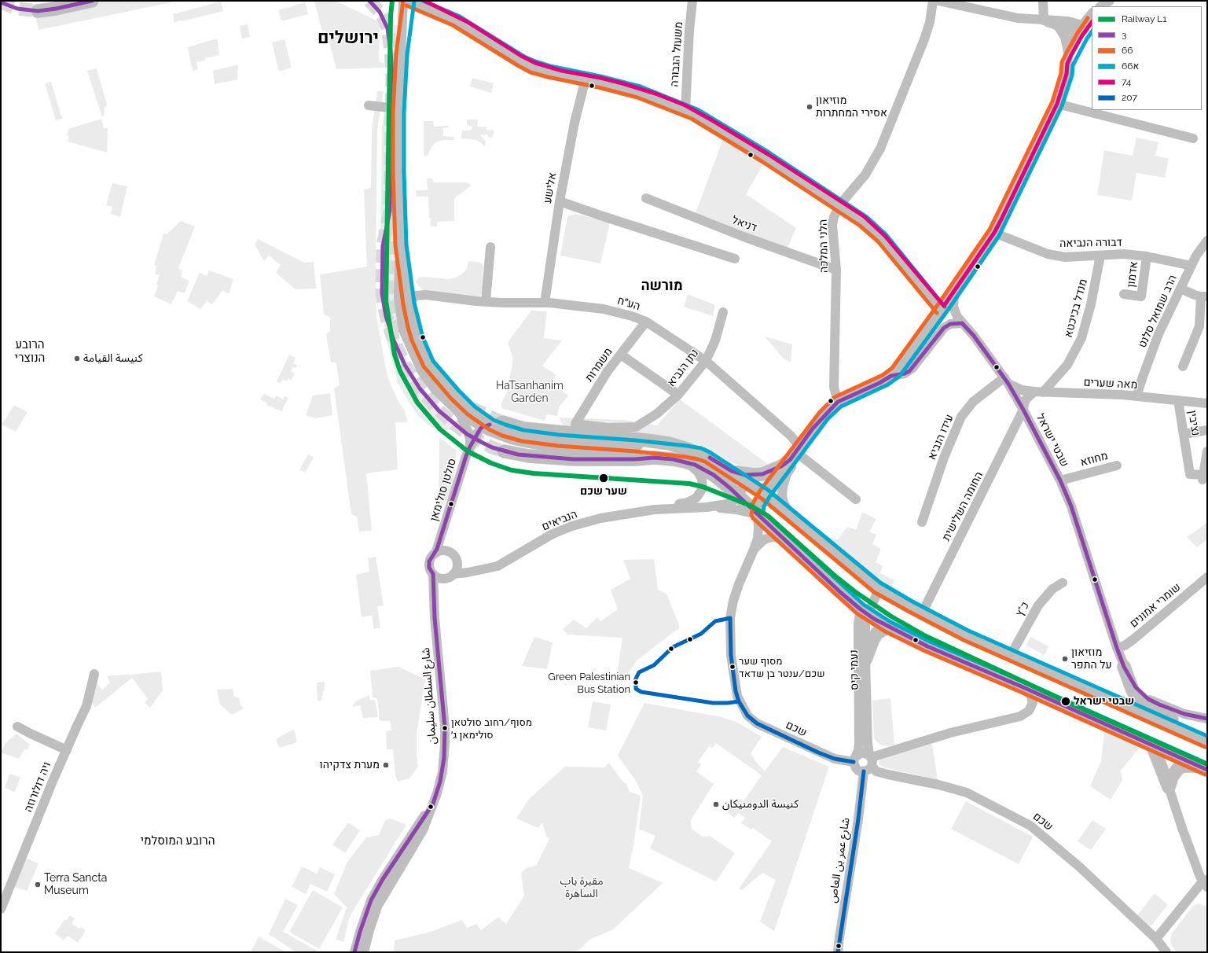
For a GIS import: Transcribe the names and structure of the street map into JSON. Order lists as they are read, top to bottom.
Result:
{
  "streets": {
    "street": [
      "משעול הגבורה",
      "אלישע",
      "דניאל",
      "דבורה הנביאה",
      "הלני המלכה",
      "אדמון",
      "הע״ח",
      "מנדל בכיכטא",
      "הרב שמואל סלנט",
      "משמרות",
      "נתן הנביא",
      "מאה שערים",
      "נציבין",
      "עידו הנביא",
      "שבטי ישראל",
      "מחוזא",
      "סולטן סולימאן",
      "החומה השלישית",
      "הנביאים",
      "שומרי אמונים",
      "כ\"ץ",
      "נעמי קיס",
      "شارع السلطان سليمان",
      "שכם",
      "ויה דולורוזה",
      "شارع عمر بن العاص"
    ]
  },
  "crossings": [
    ["אלישע", "הע״ח"],
    ["דניאל", "הלני המלכה"],
    ["דבורה הנביאה", "אדמון"],
    ["דבורה הנביאה", "מנדל בכיכטא"],
    ["דבורה הנביאה", "הרב שמואל סלנט"],
    ["הע״ח", "משמרות"],
    ["הע״ח", "נתן הנביא"],
    ["מנדל בכיכטא", "מאה שערים"],
    ["הרב שמואל סלנט", "מאה שערים"],
    ["משמרות", "נתן הנביא"],
    ["מאה שערים", "נציבין"],
    ["מאה שערים", "עידו הנביא"],
    ["מאה שערים", "שבטי ישראל"],
    ["עידו הנביא", "שבטי ישראל"],
    ["שבטי ישראל", "מחוזא"],
    ["שבטי ישראל", "החומה השלישית"],
    ["שבטי ישראל", "שומרי אמונים"],
    ["סולטן סולימאן", "הנביאים"],
    ["סולטן סולימאן", "شارع السلطان سليمان"],
    ["הנביאים", "شارع السلطان سليمان"],
    ["הנביאים", "שכם"],
    ["נעמי קיס", "שכם"],
    ["נעמי קיס", "شارع عمر بن العاص"],
    ["שכם", "شارع عمر بن العاص"]
  ],
  "districts": [
    "ירושלים",
    "מורשה",
    "הרובע הנוצרי",
    "הרובע המוסלמי"
  ],
  "parks": ["HaTsanhanim Garden", "مقبرة باب الساهرة"],
  "places": [
    "מוזיאון אסירי המחתרות",
    "كنيسة القيامة",
    "שער שכם",
    "מוזיאון על התפר",
    "מסוף שער שכם/ענטר בן שדאד",
    "Green Palestinian Bus Station",
    "שבטי ישראל",
    "מסוף/רחוב סולטאן סולימאן ג׳",
    "מערת צדקיהו",
    "كنيسة الدومنيكان",
    "Terra Sancta Museum"
  ],
  "lines": [
    "rail line L1",
    "transit line 3",
    "transit line 66",
    "transit line 66א",
    "transit line 74",
    "transit line 207"
  ],
  "legend": [
    "Railway L1",
    "3",
    "66",
    "66א",
    "74",
    "207"
  ]
}
